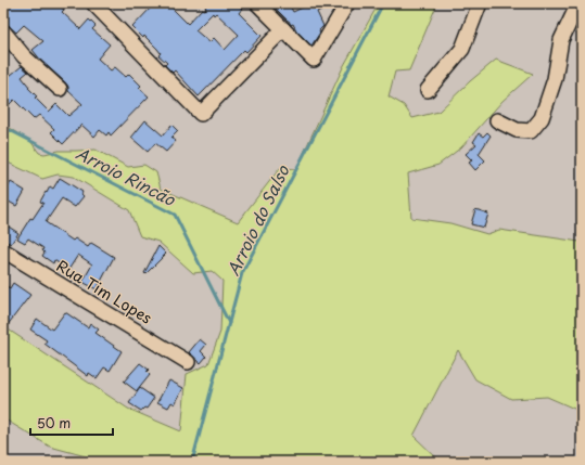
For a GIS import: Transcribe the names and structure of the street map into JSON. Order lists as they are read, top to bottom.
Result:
{
  "streets": {
    "street": ["Rua Tim Lopes"]
  },
  "water": ["Arroio Rincão", "Arroio do Salso"],
  "scale_bar": "50 m"
}
